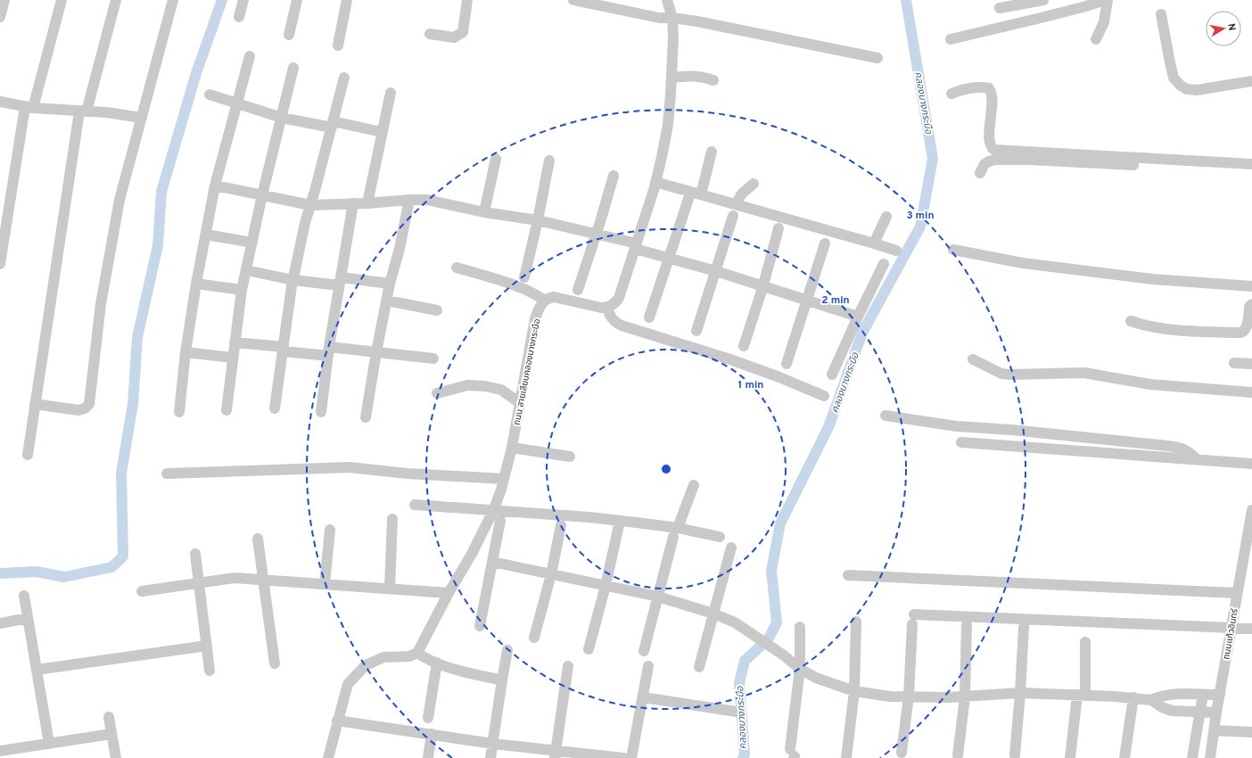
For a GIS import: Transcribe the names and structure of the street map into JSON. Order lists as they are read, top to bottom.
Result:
{
  "streets": {
    "street": ["ถนน สายเลียบคลองบางกระบือ", "ถนนแก้วอินทร์"]
  },
  "water": ["คลองบางกระบือ"],
  "north": "right",
  "rings": ["3 min", "2 min", "1 min"]
}
